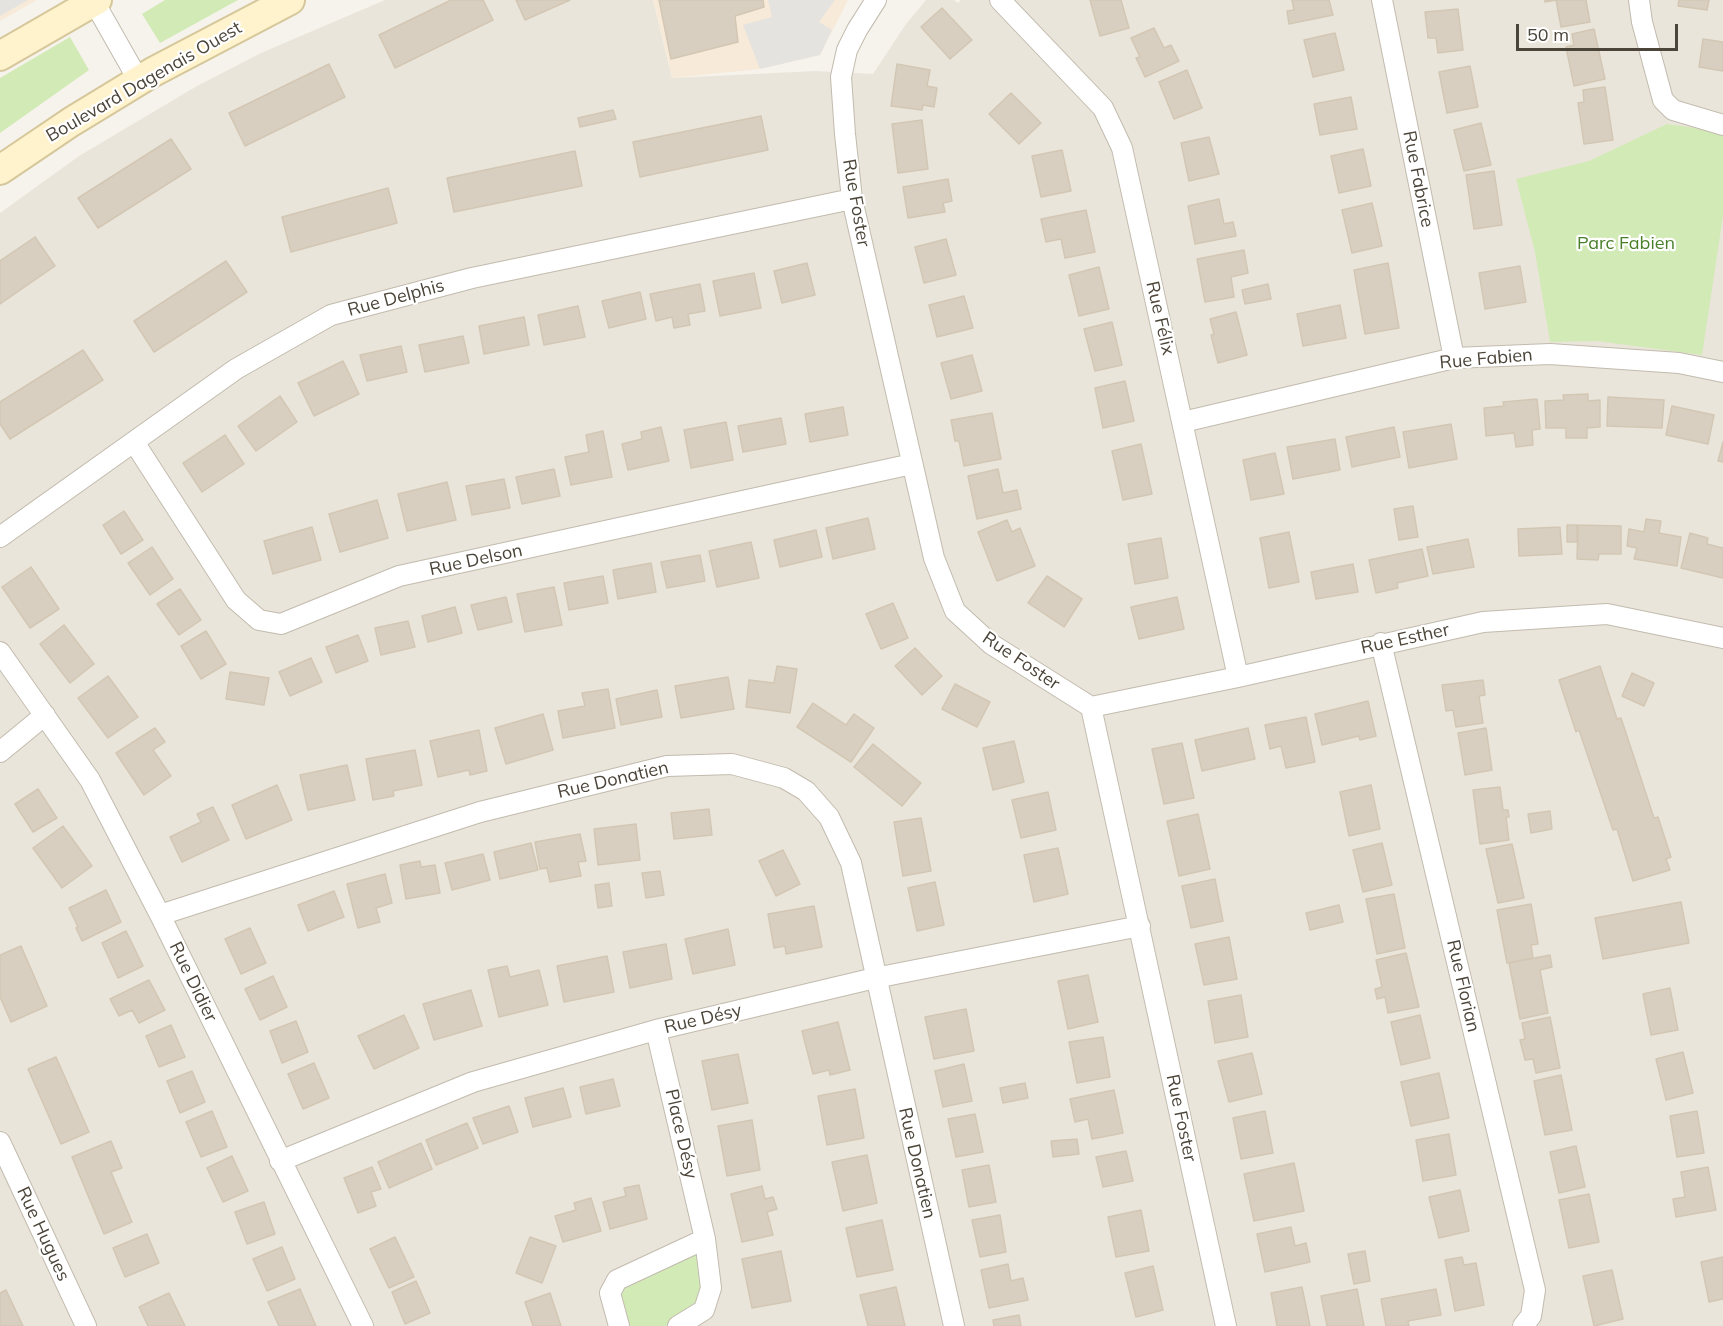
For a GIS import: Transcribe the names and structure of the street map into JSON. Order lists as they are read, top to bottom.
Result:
{
  "streets": {
    "main road": ["Boulevard Dagenais Ouest"],
    "street": [
      "Rue Fabrice",
      "Rue Foster",
      "Rue Delphis",
      "Rue Félix",
      "Rue Fabien",
      "Rue Delson",
      "Rue Esther",
      "Rue Donatien",
      "Rue Didier",
      "Rue Florian",
      "Rue Désy",
      "Place Désy",
      "Rue Hugues"
    ]
  },
  "crossings": [
    ["Rue Fabrice", "Rue Fabien"],
    ["Rue Foster", "Rue Delphis"],
    ["Rue Foster", "Rue Delson"],
    ["Rue Foster", "Rue Esther"],
    ["Rue Foster", "Rue Désy"],
    ["Rue Delphis", "Rue Delson"],
    ["Rue Félix", "Rue Fabien"],
    ["Rue Félix", "Rue Esther"],
    ["Rue Esther", "Rue Florian"],
    ["Rue Donatien", "Rue Didier"],
    ["Rue Donatien", "Rue Désy"],
    ["Rue Didier", "Rue Désy"],
    ["Rue Désy", "Place Désy"]
  ],
  "parks": ["Parc Fabien"],
  "scale_bar": "50 m"
}
